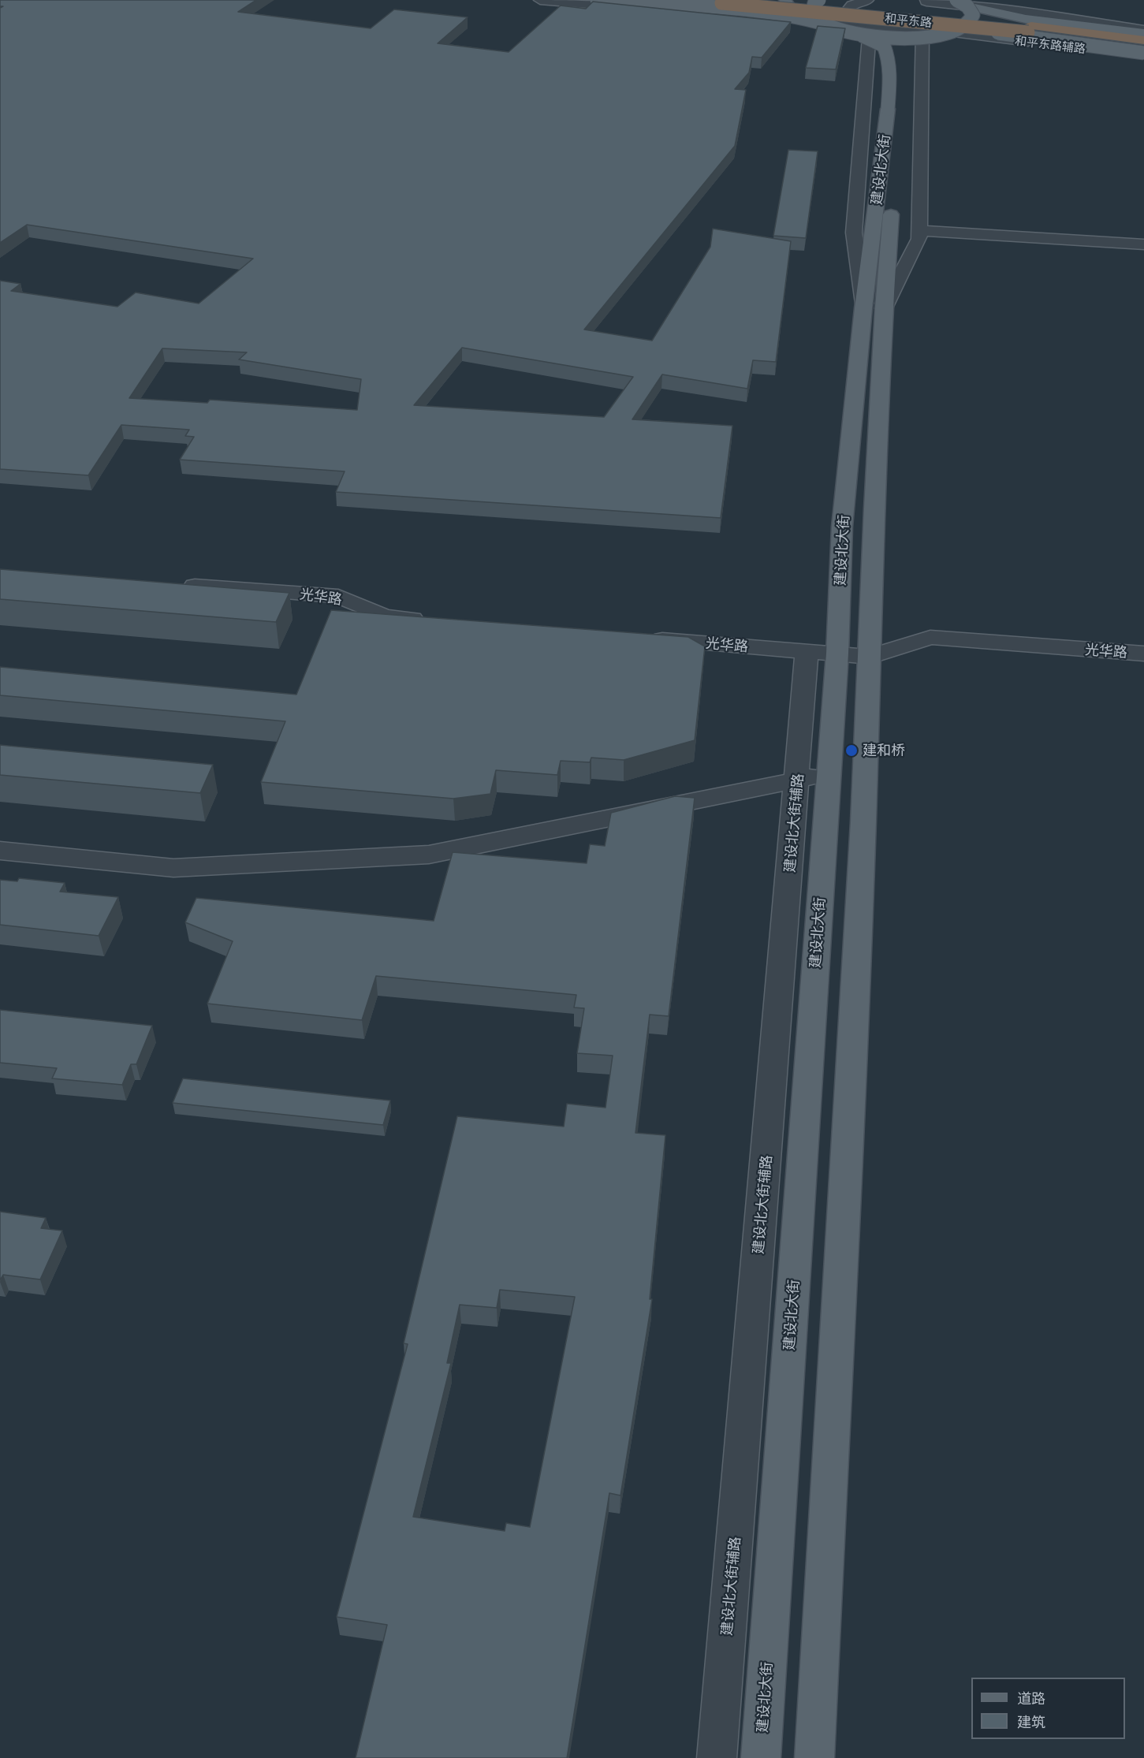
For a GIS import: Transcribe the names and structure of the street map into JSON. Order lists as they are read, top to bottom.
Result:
{
  "streets": {
    "highway": ["和平东路"],
    "main road": ["和平东路辅路", "建设北大街"],
    "street": ["光华路", "建设北大街辅路"]
  },
  "crossings": [
    ["和平东路", "和平东路辅路"],
    ["建设北大街", "光华路"],
    ["光华路", "建设北大街辅路"]
  ],
  "places": ["建和桥"],
  "legend": ["道路", "建筑"]
}
